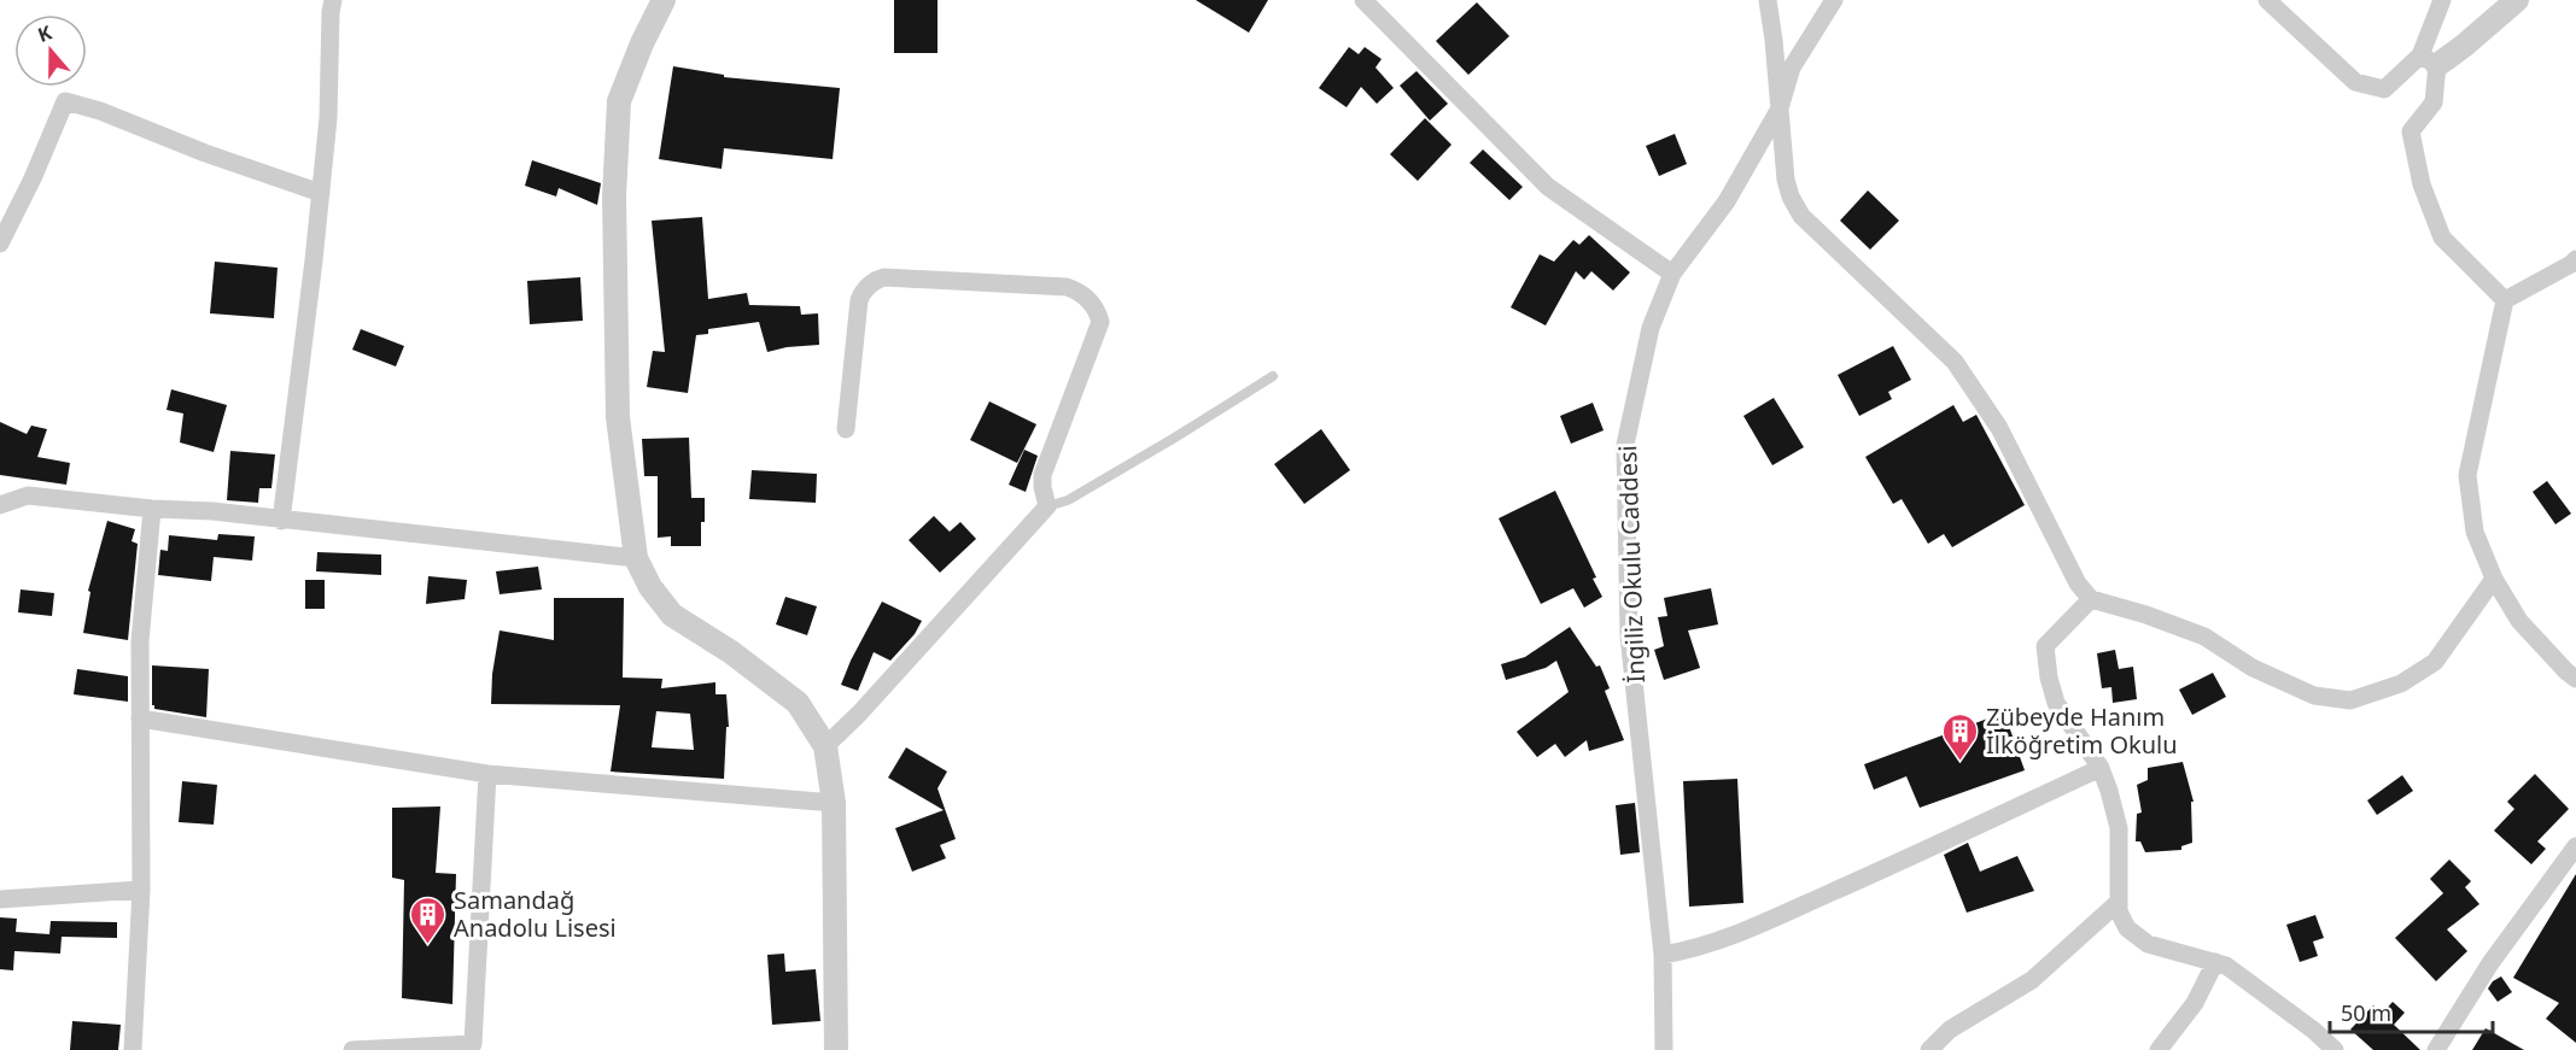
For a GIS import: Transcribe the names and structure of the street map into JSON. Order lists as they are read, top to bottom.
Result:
{
  "streets": {
    "street": ["İngiliz Okulu Caddesi"]
  },
  "places": {
    "building": ["Zübeyde Hanım İlköğretim Okulu", "Samandağ Anadolu Lisesi"]
  },
  "scale_bar": "50 m",
  "north": "top"
}
